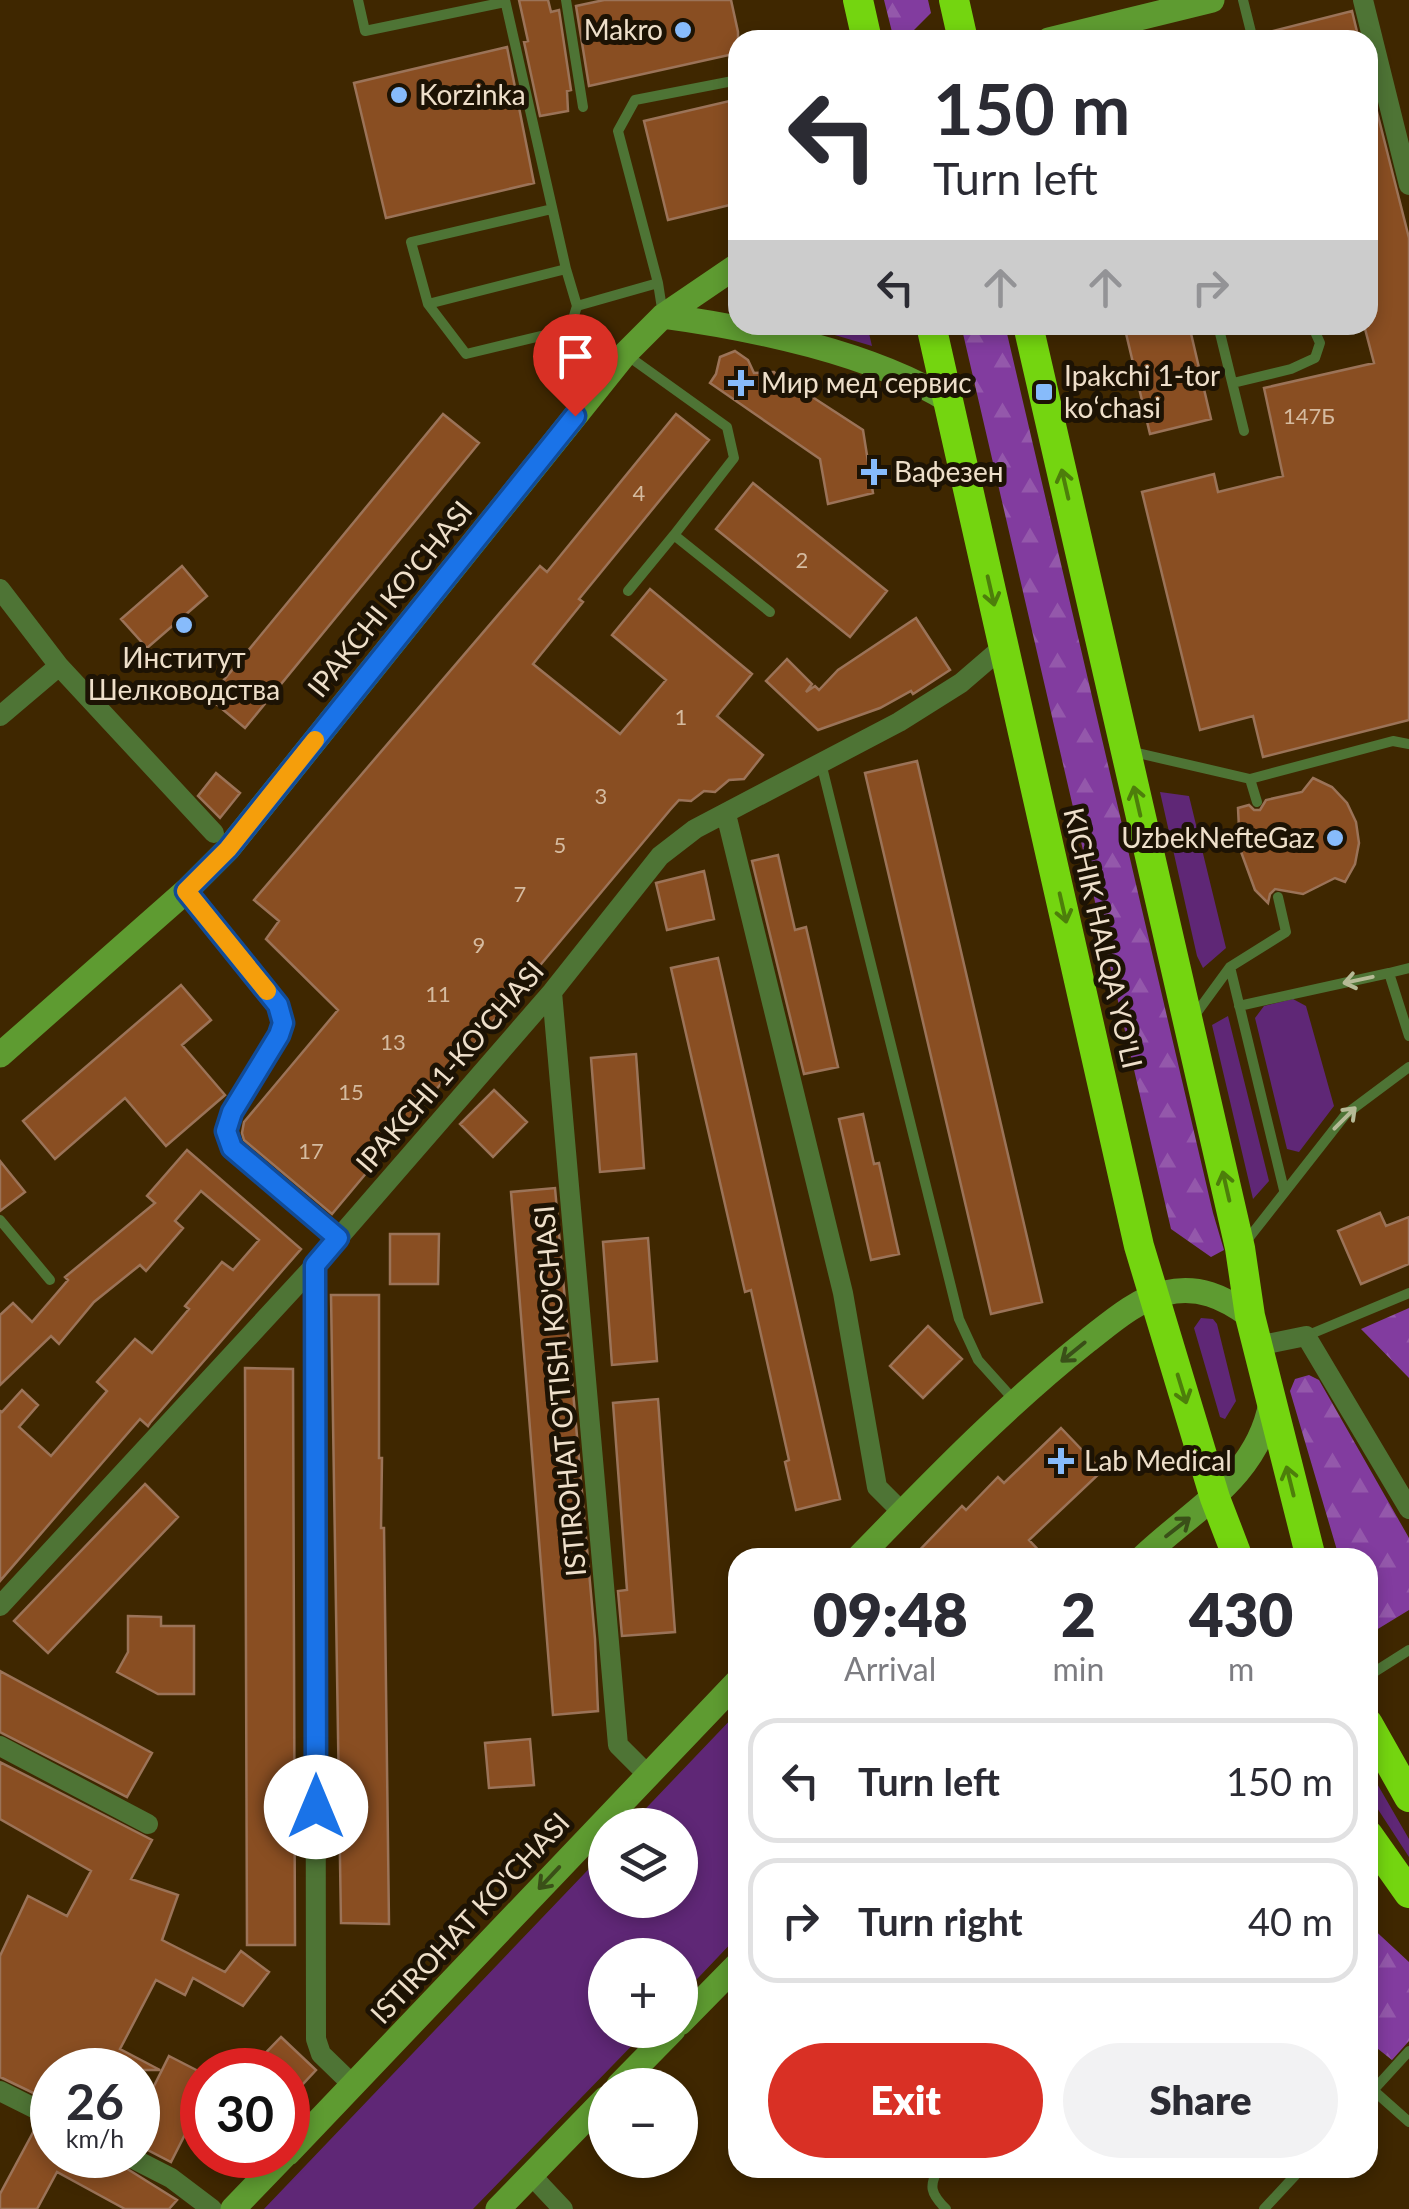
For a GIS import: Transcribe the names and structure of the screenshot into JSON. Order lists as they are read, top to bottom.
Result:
{
  "streets": {
    "highway": ["KICHIK HALQA YO'LI"],
    "main road": ["IPAKCHI KO'CHASI", "ISTIROHAT KO'CHASI"],
    "street": ["IPAKCHI 1-KO'CHASI", "ISTIROHAT O'TISH KO'CHASI"]
  },
  "crossings": [
    ["KICHIK HALQA YO'LI", "IPAKCHI 1-KO'CHASI"],
    ["IPAKCHI 1-KO'CHASI", "ISTIROHAT O'TISH KO'CHASI"],
    ["ISTIROHAT O'TISH KO'CHASI", "ISTIROHAT KO'CHASI"]
  ],
  "places": {
    "other": [
      "Makro",
      "Korzinka",
      "Институт Шелководства",
      "UzbekNefteGaz"
    ],
    "health": ["Мир мед сервис", "Вафезен", "Lab Medical"],
    "transit": ["Ipakchi 1-tor koʻchasi"]
  },
  "house_numbers": [
    "147Б",
    "4",
    "2",
    "1",
    "3",
    "5",
    "7",
    "9",
    "11",
    "13",
    "15",
    "17"
  ],
  "page": {
    "turn": ["150 m", "Turn left"],
    "eta": [
      "09:48",
      "Arrival",
      "2",
      "min",
      "430",
      "m"
    ],
    "list": [
      {
        "name": "Turn left",
        "value": "150 m"
      },
      {
        "name": "Turn right",
        "value": "40 m"
      }
    ],
    "map_buttons": ["+", "−"],
    "buttons": ["Exit", "Share"],
    "speed": "26 km/h",
    "limit": "30"
  }
}
